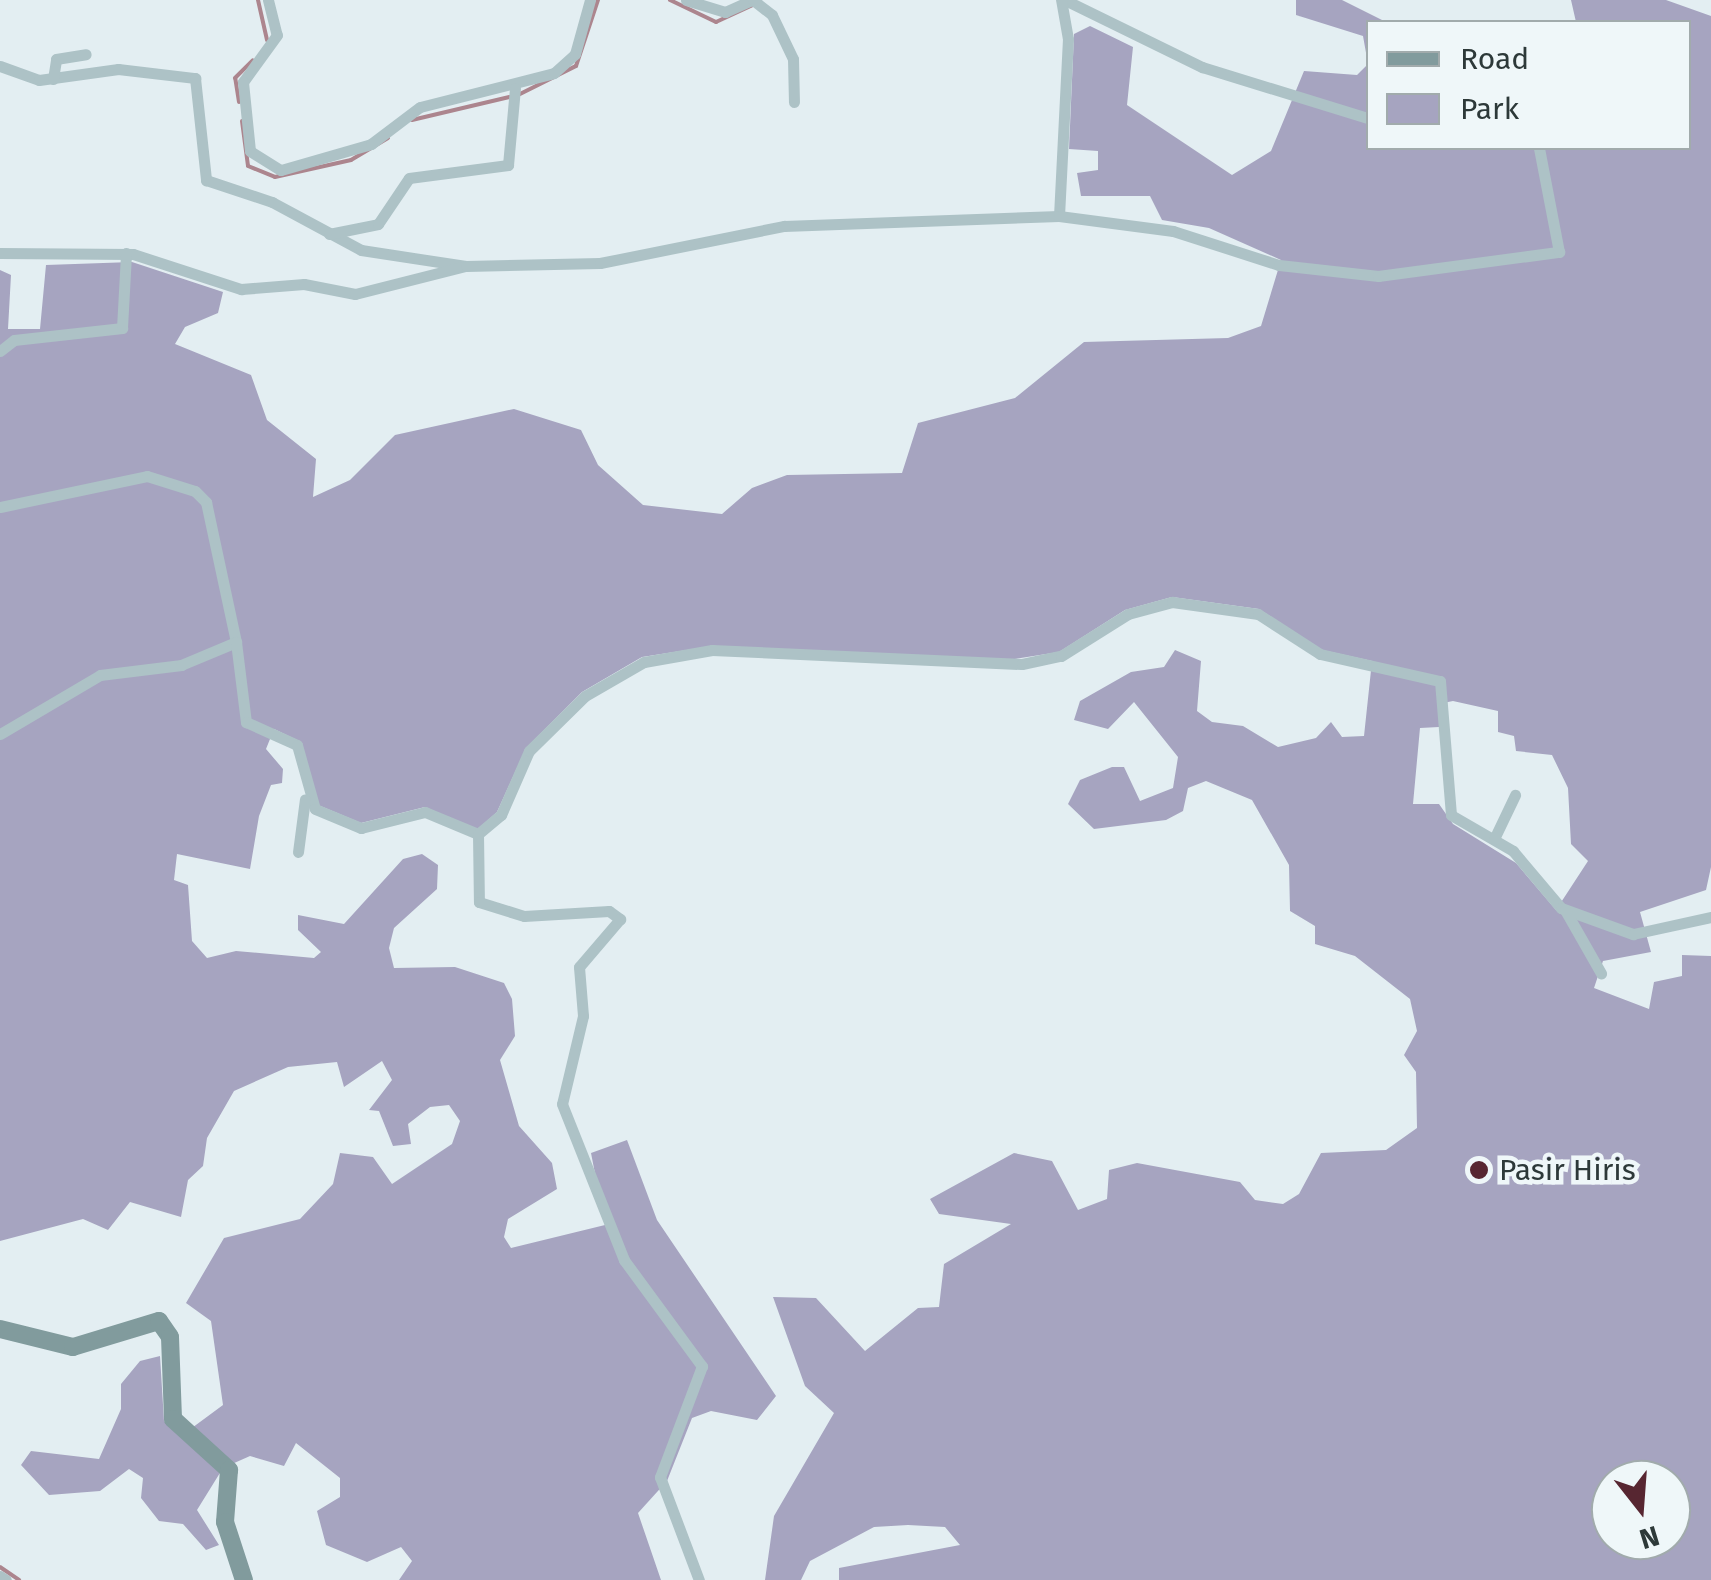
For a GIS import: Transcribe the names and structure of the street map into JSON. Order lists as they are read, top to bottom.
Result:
{
  "places": ["Pasir Hiris"],
  "legend": ["Road", "Park"],
  "north": "bottom"
}
